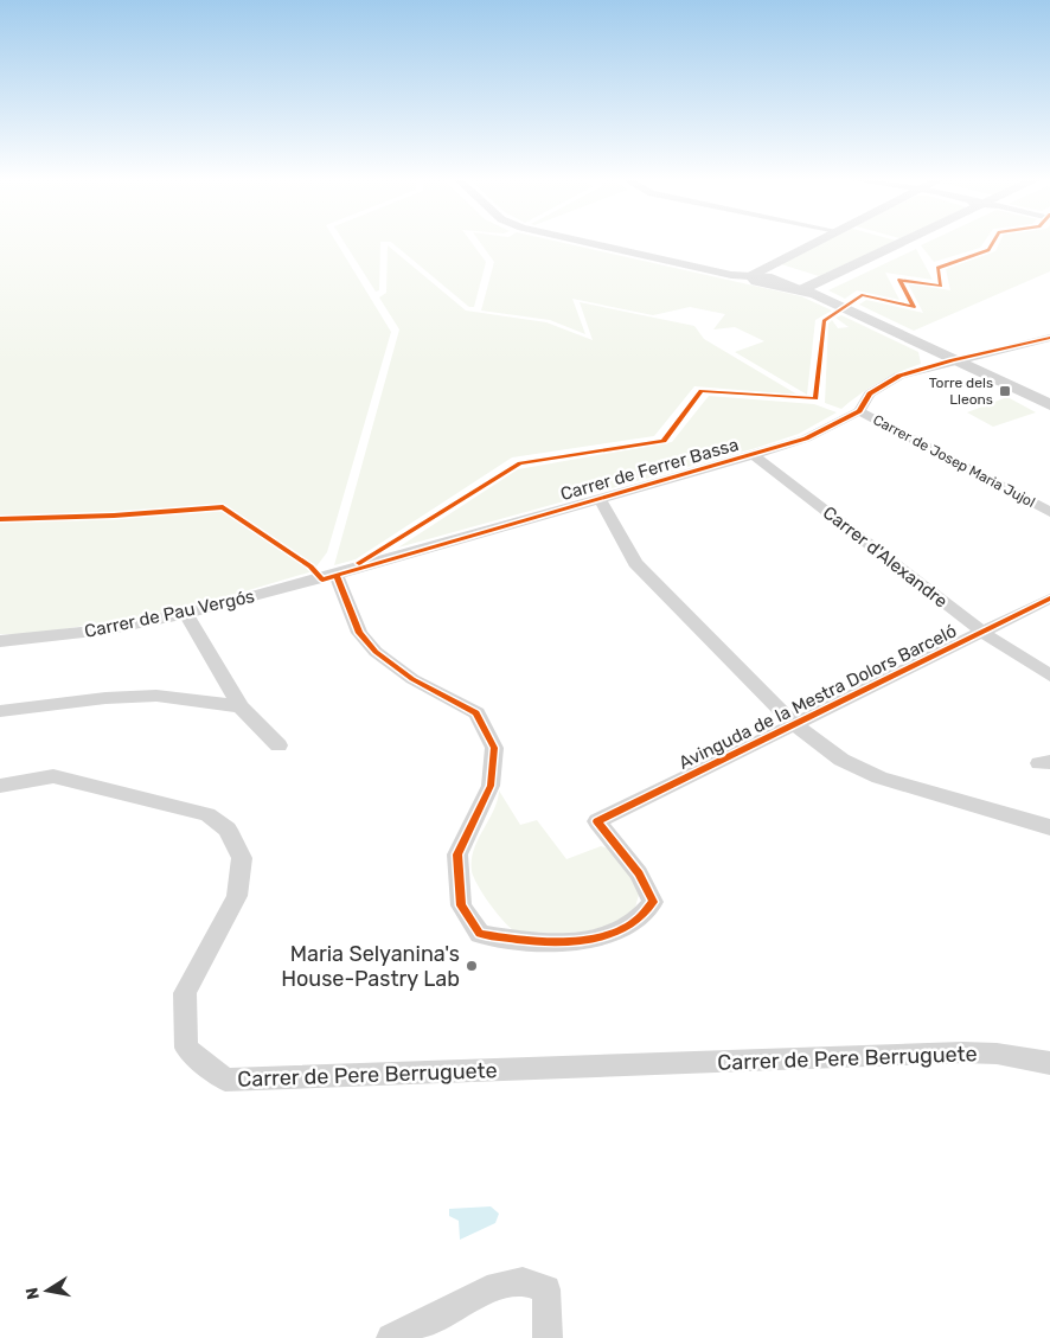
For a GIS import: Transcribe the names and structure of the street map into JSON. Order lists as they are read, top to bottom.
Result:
{
  "streets": {
    "street": [
      "Carrer de Josep Maria Jujol",
      "Carrer de Ferrer Bassa",
      "Carrer d'Alexandre",
      "Carrer de Pau Vergós",
      "Avinguda de la Mestra Dolors Barceló",
      "Carrer de Pere Berruguete"
    ]
  },
  "crossings": [
    ["Carrer de Josep Maria Jujol", "Carrer de Ferrer Bassa"],
    ["Carrer de Ferrer Bassa", "Carrer d'Alexandre"],
    ["Carrer de Ferrer Bassa", "Carrer de Pau Vergós"],
    ["Carrer de Ferrer Bassa", "Avinguda de la Mestra Dolors Barceló"],
    ["Carrer d'Alexandre", "Avinguda de la Mestra Dolors Barceló"],
    ["Carrer de Pau Vergós", "Avinguda de la Mestra Dolors Barceló"]
  ],
  "places": {
    "transit": ["Torre dels Lleons"],
    "other": ["Maria Selyanina's House-Pastry Lab"]
  },
  "north": "left"
}
